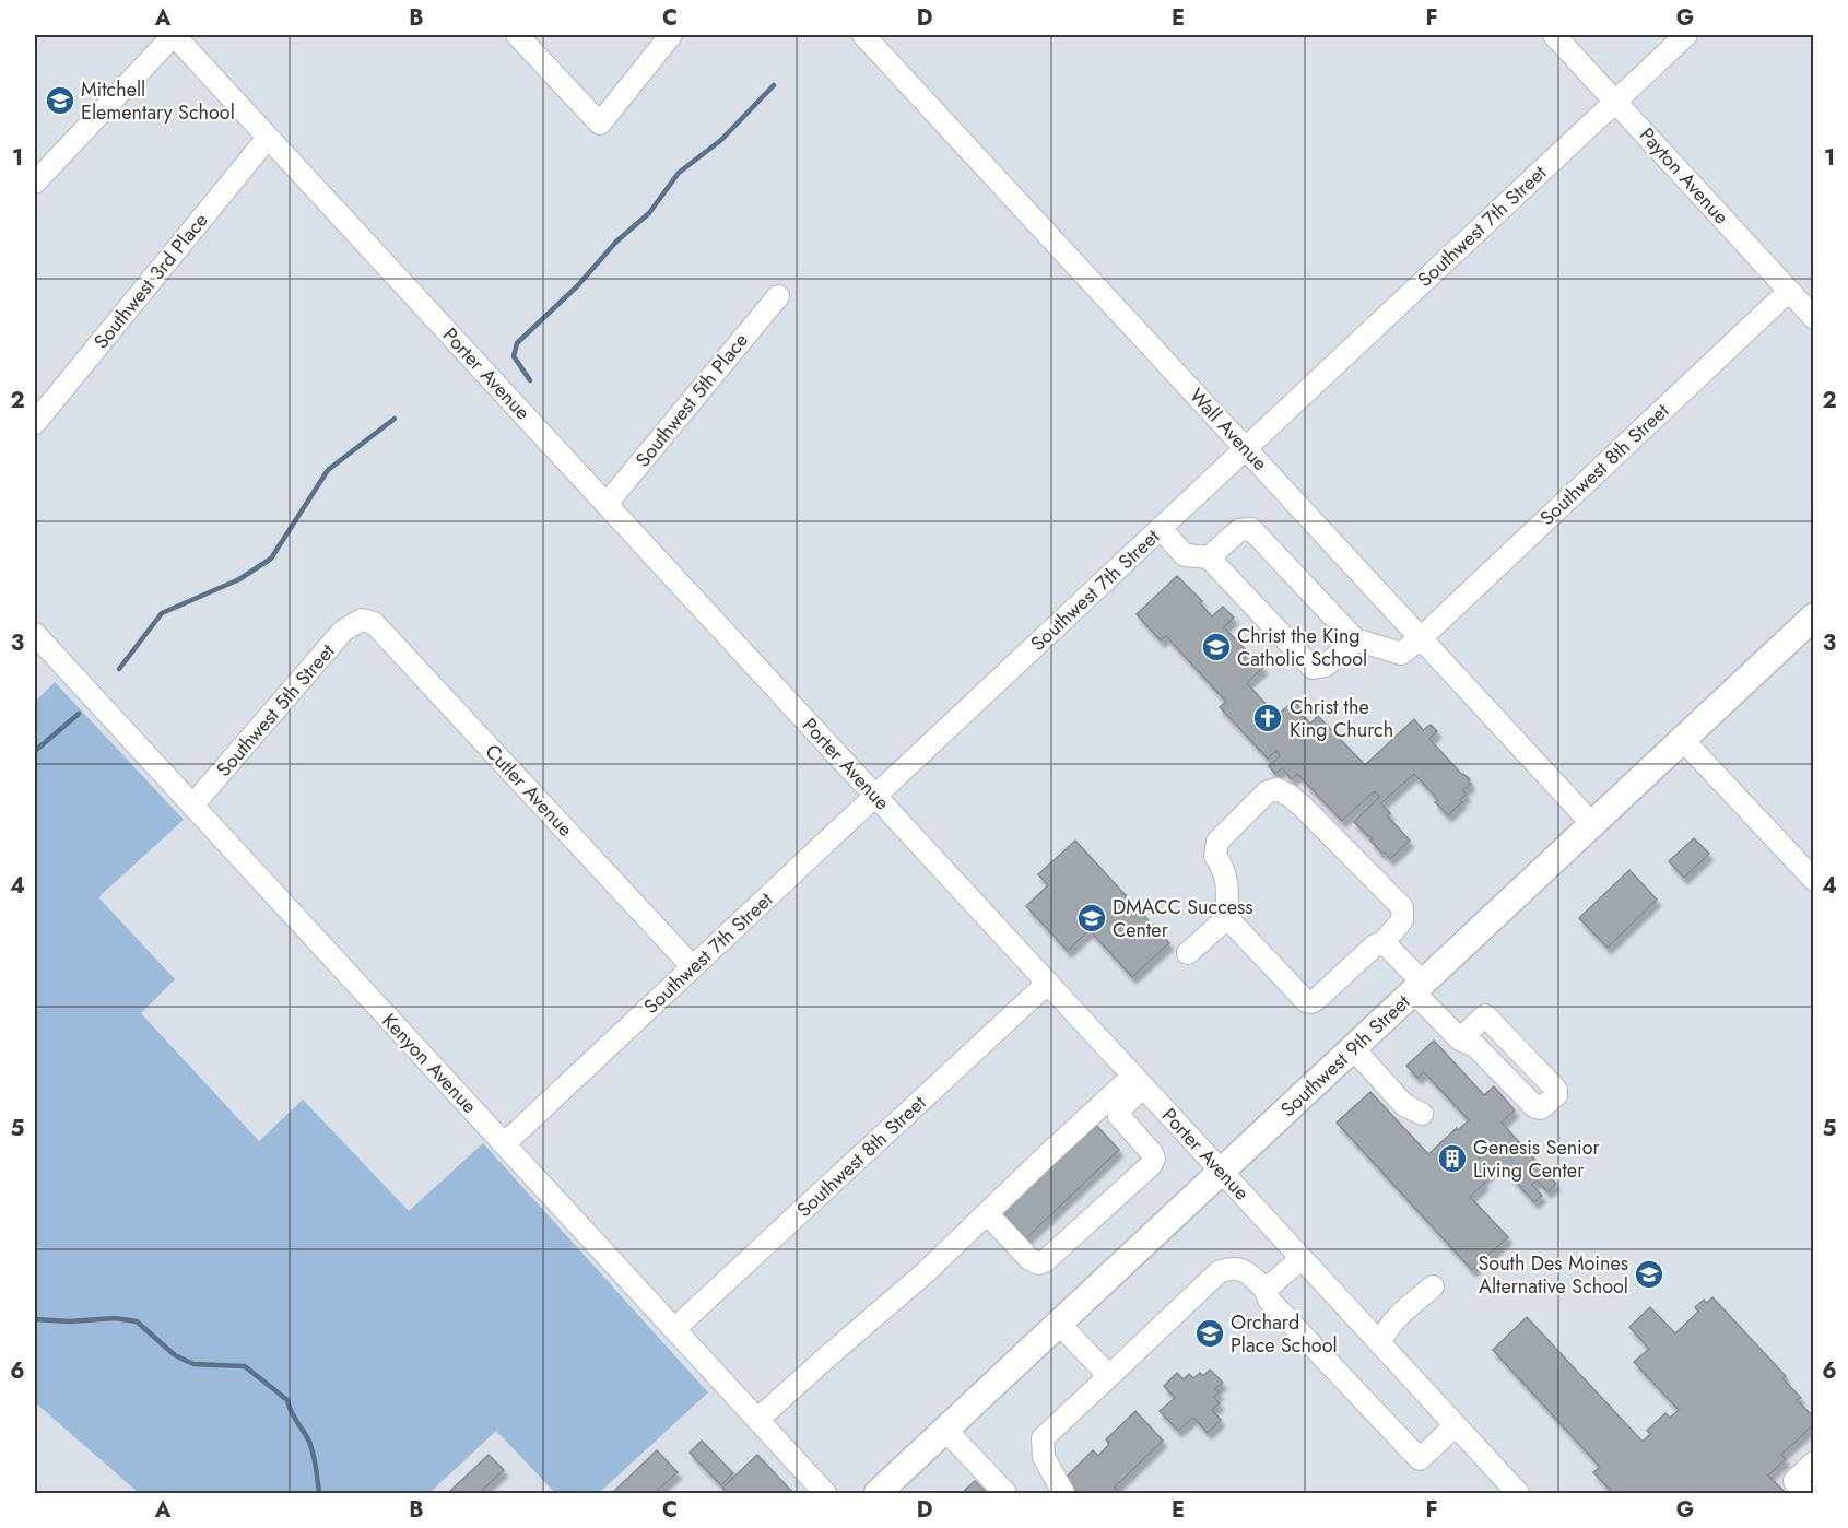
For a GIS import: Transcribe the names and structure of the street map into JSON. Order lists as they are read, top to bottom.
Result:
{
  "streets": {
    "main road": ["Southwest 9th Street"],
    "street": [
      "Payton Avenue",
      "Southwest 7th Street",
      "Southwest 3rd Place",
      "Porter Avenue",
      "Southwest 5th Place",
      "Wall Avenue",
      "Southwest 8th Street",
      "Southwest 5th Street",
      "Cutler Avenue",
      "Kenyon Avenue"
    ]
  },
  "crossings": [
    ["Payton Avenue", "Southwest 7th Street"],
    ["Payton Avenue", "Southwest 8th Street"],
    ["Southwest 7th Street", "Porter Avenue"],
    ["Southwest 7th Street", "Wall Avenue"],
    ["Southwest 7th Street", "Cutler Avenue"],
    ["Southwest 7th Street", "Kenyon Avenue"],
    ["Southwest 3rd Place", "Porter Avenue"],
    ["Porter Avenue", "Southwest 5th Place"],
    ["Porter Avenue", "Southwest 8th Street"],
    ["Porter Avenue", "Southwest 9th Street"],
    ["Wall Avenue", "Southwest 8th Street"],
    ["Wall Avenue", "Southwest 9th Street"],
    ["Southwest 8th Street", "Kenyon Avenue"],
    ["Southwest 5th Street", "Cutler Avenue"],
    ["Southwest 5th Street", "Kenyon Avenue"]
  ],
  "places": {
    "school or university": [
      "Mitchell Elementary School",
      "Christ the King Catholic School",
      "DMACC Success Center",
      "South Des Moines Alternative School",
      "Orchard Place School"
    ],
    "church": ["Christ the King Church"],
    "building": ["Genesis Senior Living Center"]
  },
  "grid": {
    "columns": [
      "A",
      "B",
      "C",
      "D",
      "E",
      "F",
      "G"
    ],
    "rows": [
      "1",
      "2",
      "3",
      "4",
      "5",
      "6"
    ]
  }
}
